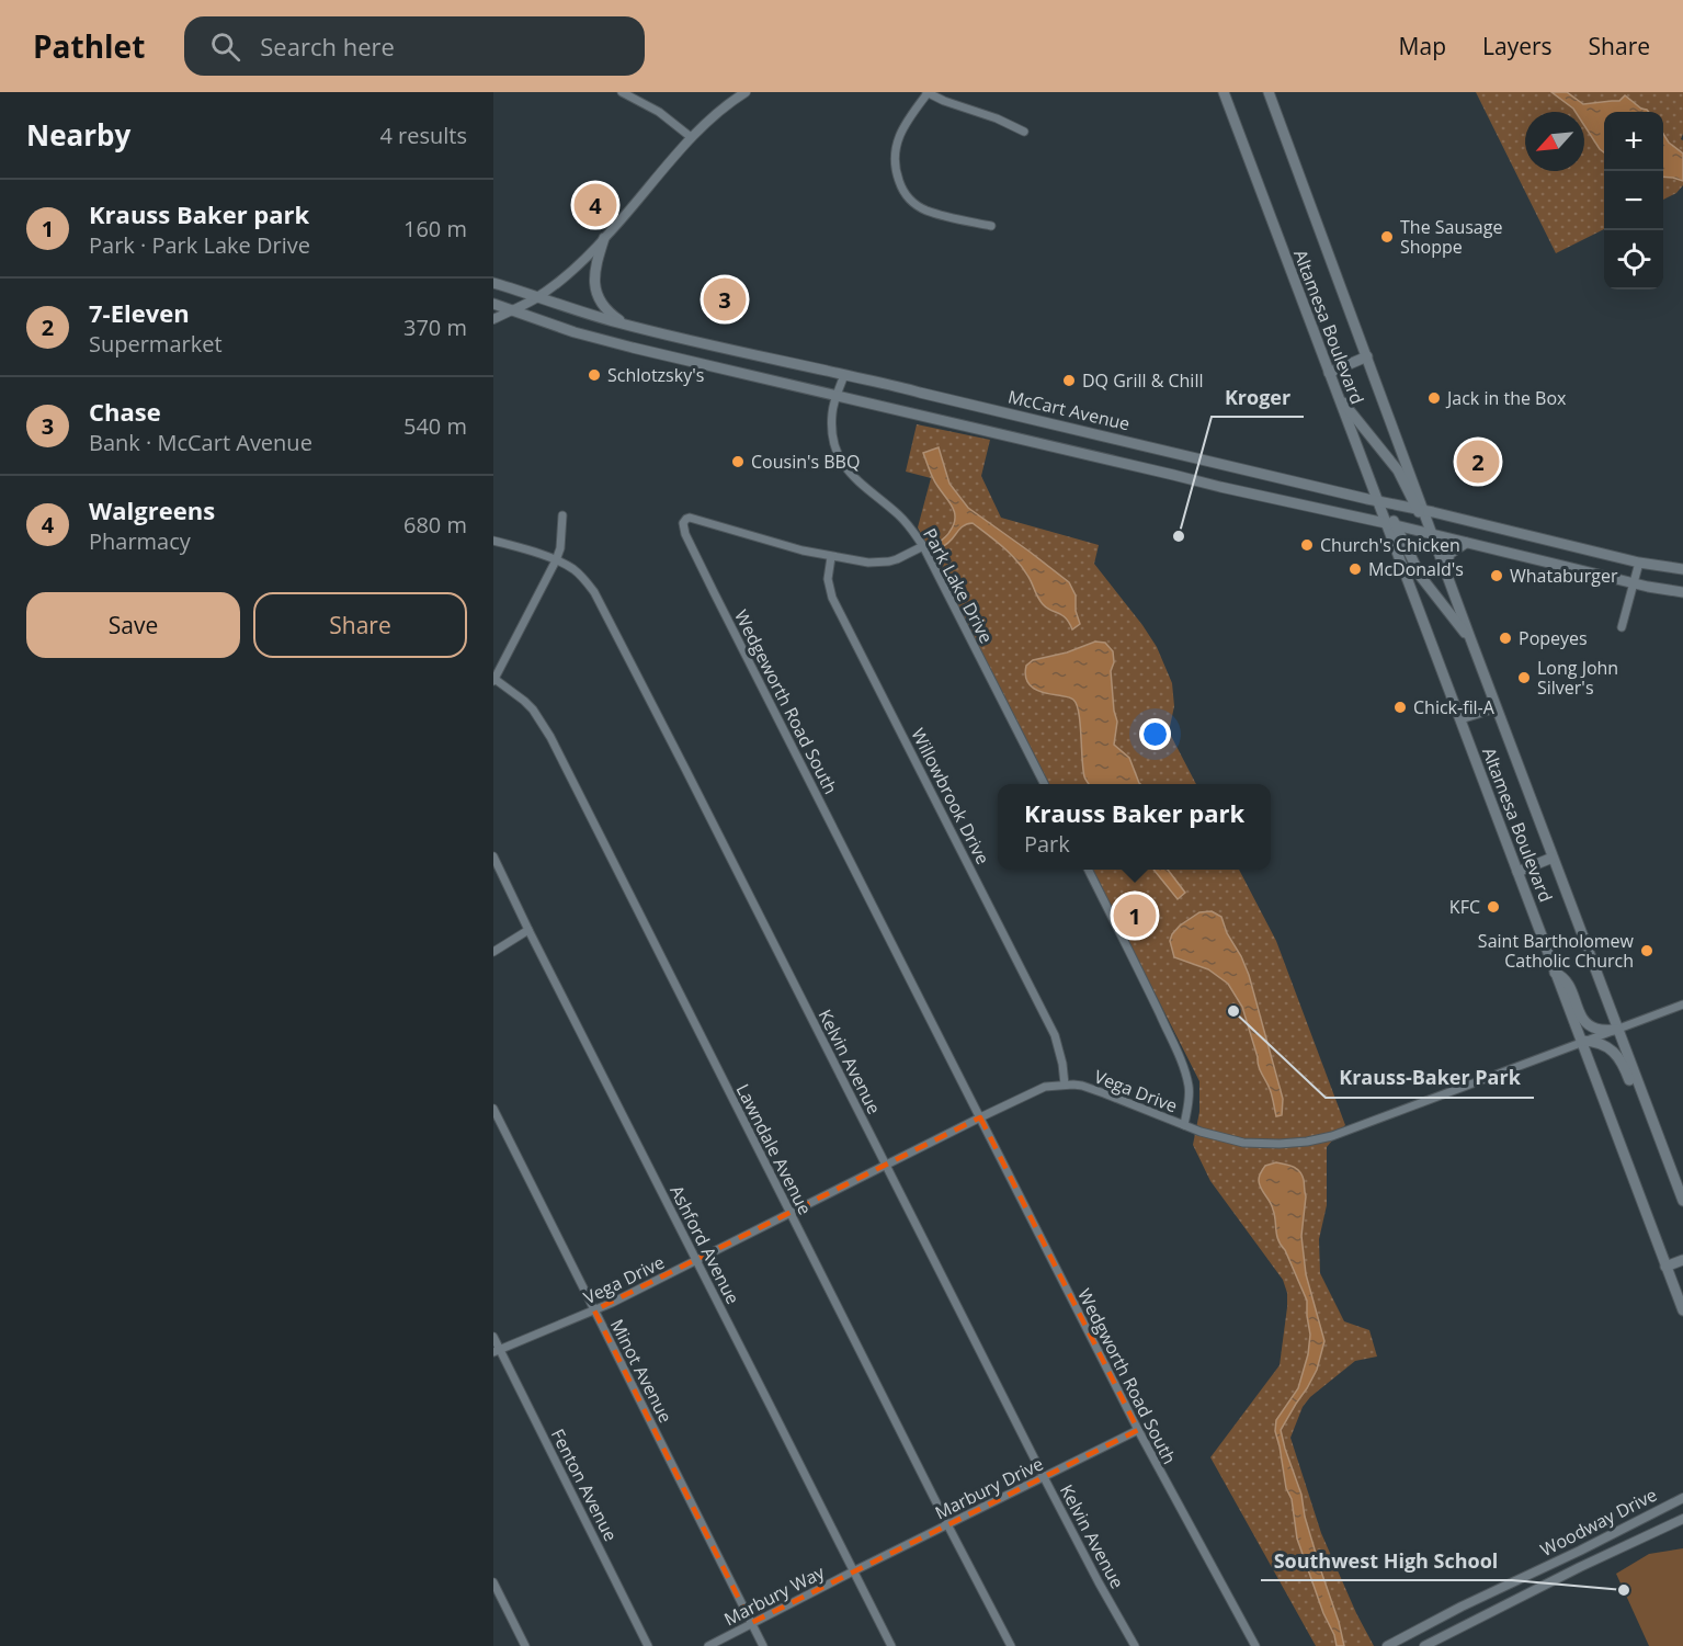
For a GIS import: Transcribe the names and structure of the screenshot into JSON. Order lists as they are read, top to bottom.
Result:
{
  "streets": {
    "main road": ["Altamesa Boulevard", "McCart Avenue"],
    "street": [
      "Park Lake Drive",
      "Wedgeworth Road South",
      "Willowbrook Drive",
      "Kelvin Avenue",
      "Vega Drive",
      "Lawndale Avenue",
      "Ashford Avenue",
      "Minot Avenue",
      "Wedgworth Road South",
      "Fenton Avenue",
      "Marbury Drive",
      "Woodway Drive",
      "Marbury Way"
    ]
  },
  "crossings": [
    ["Altamesa Boulevard", "McCart Avenue"],
    ["Altamesa Boulevard", "Vega Drive"],
    ["McCart Avenue", "Park Lake Drive"],
    ["Park Lake Drive", "Wedgeworth Road South"],
    ["Wedgeworth Road South", "Willowbrook Drive"],
    ["Wedgeworth Road South", "Vega Drive"],
    ["Wedgeworth Road South", "Wedgworth Road South"],
    ["Willowbrook Drive", "Vega Drive"],
    ["Kelvin Avenue", "Vega Drive"],
    ["Kelvin Avenue", "Marbury Drive"],
    ["Vega Drive", "Lawndale Avenue"],
    ["Vega Drive", "Ashford Avenue"],
    ["Vega Drive", "Minot Avenue"],
    ["Vega Drive", "Wedgworth Road South"],
    ["Vega Drive", "Fenton Avenue"],
    ["Lawndale Avenue", "Marbury Drive"],
    ["Ashford Avenue", "Marbury Drive"],
    ["Ashford Avenue", "Marbury Way"],
    ["Minot Avenue", "Marbury Way"],
    ["Wedgworth Road South", "Marbury Drive"],
    ["Marbury Drive", "Marbury Way"]
  ],
  "places": [
    "The Sausage Shoppe",
    "Schlotzsky's",
    "DQ Grill & Chill",
    "Jack in the Box",
    "Cousin's BBQ",
    "Kroger",
    "Church's Chicken",
    "McDonald's",
    "Whataburger",
    "Popeyes",
    "Long John Silver's",
    "Chick-fil-A",
    "KFC",
    "Saint Bartholomew Catholic Church",
    "Krauss-Baker Park",
    "Southwest High School"
  ],
  "north": "bottom left",
  "page": {
    "header": "Pathlet",
    "search": "Search here",
    "nav": ["Map", "Layers", "Share"],
    "heading": ["Nearby", "4 results"],
    "map_buttons": ["+", "−"],
    "list": [
      {
        "mark": "1",
        "name": "Krauss Baker park",
        "note": "Park · Park Lake Drive",
        "value": "160 m"
      },
      {
        "mark": "2",
        "name": "7-Eleven",
        "note": "Supermarket",
        "value": "370 m"
      },
      {
        "mark": "3",
        "name": "Chase",
        "note": "Bank · McCart Avenue",
        "value": "540 m"
      },
      {
        "mark": "4",
        "name": "Walgreens",
        "note": "Pharmacy",
        "value": "680 m"
      }
    ],
    "pins": [
      "4",
      "3",
      "2",
      "1"
    ],
    "buttons": ["Save", "Share"],
    "popup": ["Krauss Baker park", "Park"]
  }
}
